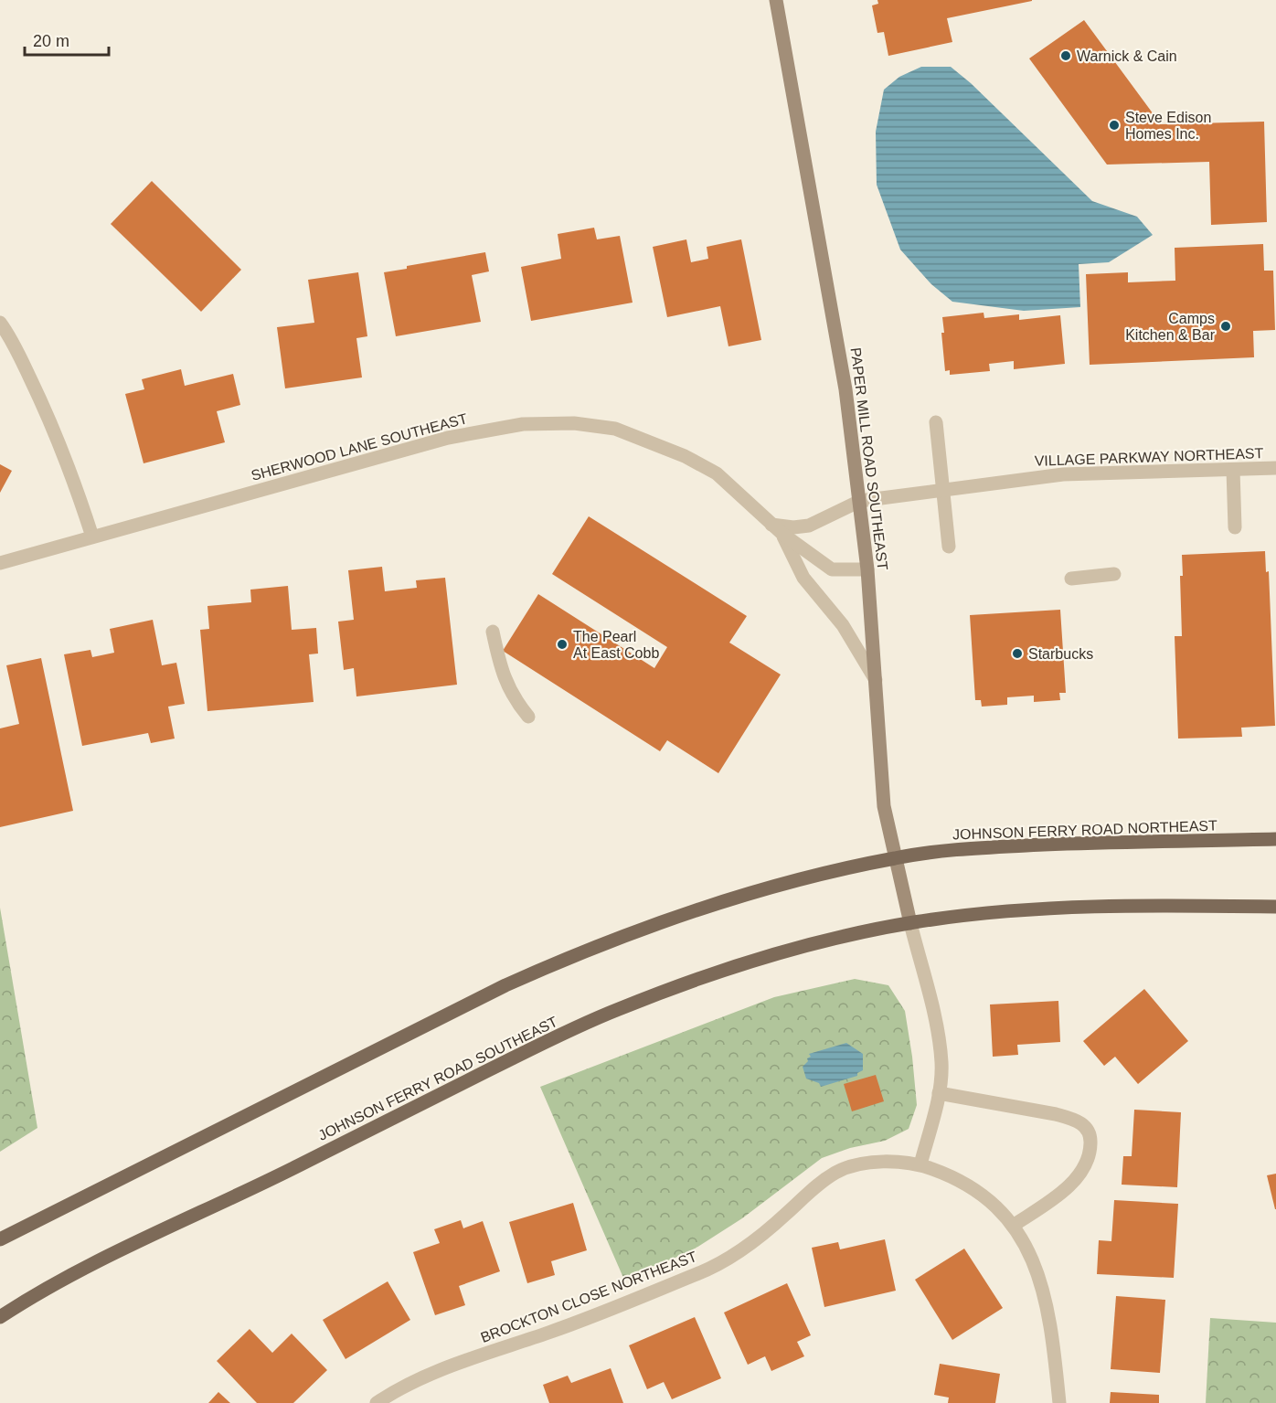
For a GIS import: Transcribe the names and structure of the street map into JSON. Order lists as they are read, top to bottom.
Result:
{
  "streets": {
    "main road": ["JOHNSON FERRY ROAD NORTHEAST", "JOHNSON FERRY ROAD SOUTHEAST"],
    "street": [
      "SHERWOOD LANE SOUTHEAST",
      "VILLAGE PARKWAY NORTHEAST",
      "PAPER MILL ROAD SOUTHEAST",
      "BROCKTON CLOSE NORTHEAST"
    ]
  },
  "crossings": [
    ["SHERWOOD LANE SOUTHEAST", "PAPER MILL ROAD SOUTHEAST"],
    ["VILLAGE PARKWAY NORTHEAST", "PAPER MILL ROAD SOUTHEAST"],
    ["PAPER MILL ROAD SOUTHEAST", "JOHNSON FERRY ROAD NORTHEAST"],
    ["PAPER MILL ROAD SOUTHEAST", "JOHNSON FERRY ROAD SOUTHEAST"]
  ],
  "places": [
    "Warnick & Cain",
    "Steve Edison Homes Inc.",
    "Camps Kitchen & Bar",
    "The Pearl At East Cobb",
    "Starbucks"
  ],
  "scale_bar": "20 m"
}
